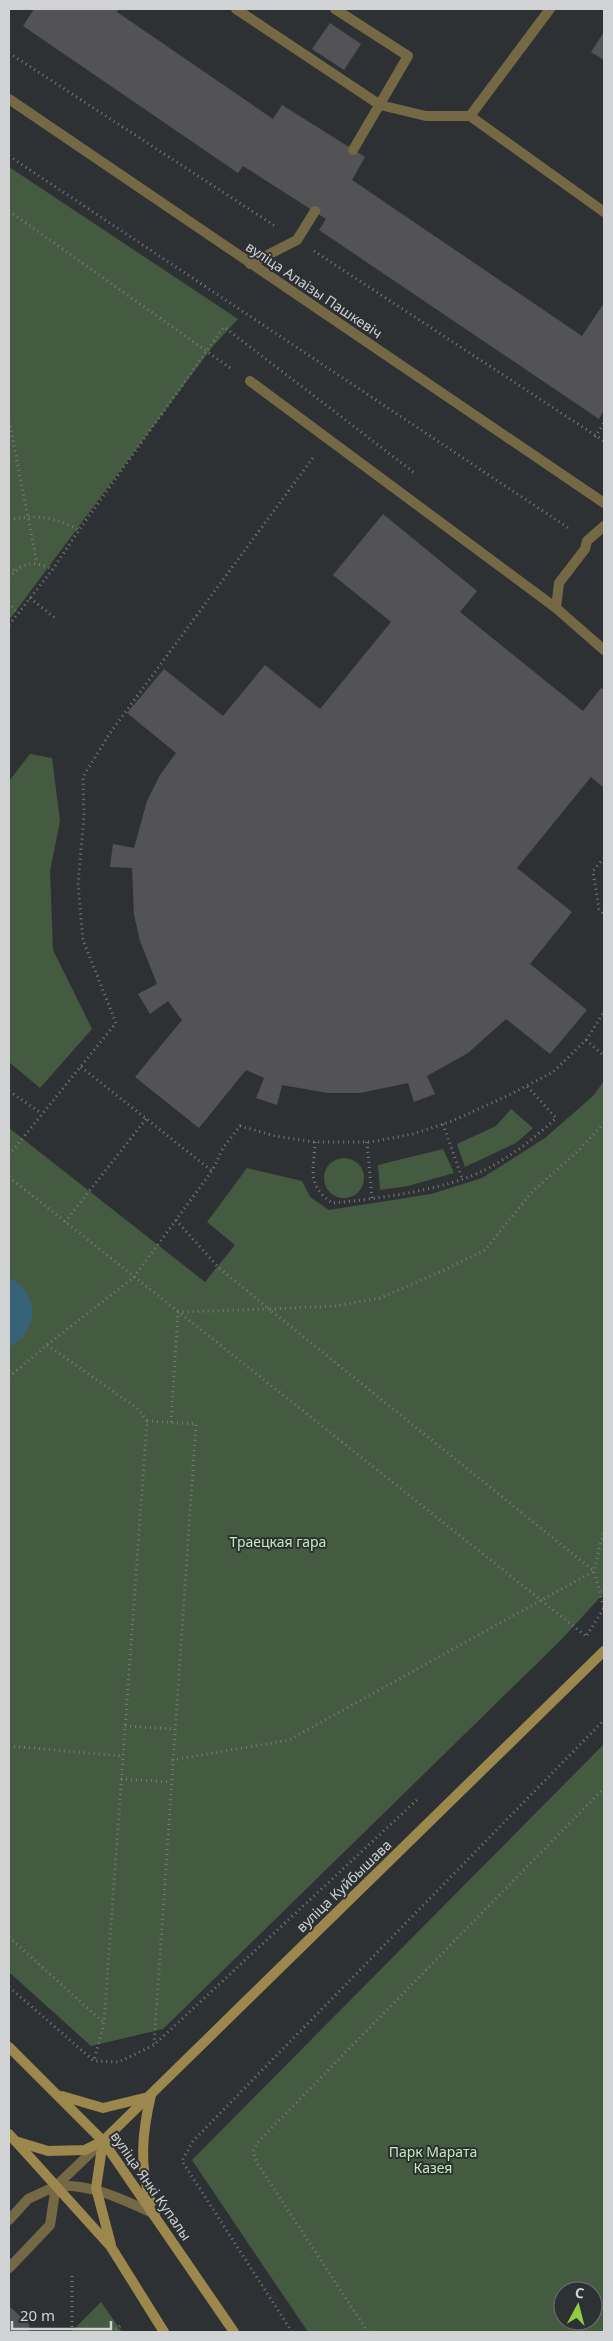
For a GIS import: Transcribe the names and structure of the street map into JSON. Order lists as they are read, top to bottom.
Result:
{
  "streets": {
    "main road": ["вуліца Куйбышава", "вуліца Янкі Купалы"],
    "street": ["вуліца Алаізы Пашкевіч"]
  },
  "crossings": [
    ["вуліца Куйбышава", "вуліца Янкі Купалы"]
  ],
  "parks": ["Траецкая гара", "Парк Марата Казея"],
  "scale_bar": "20 m",
  "north": "top"
}
